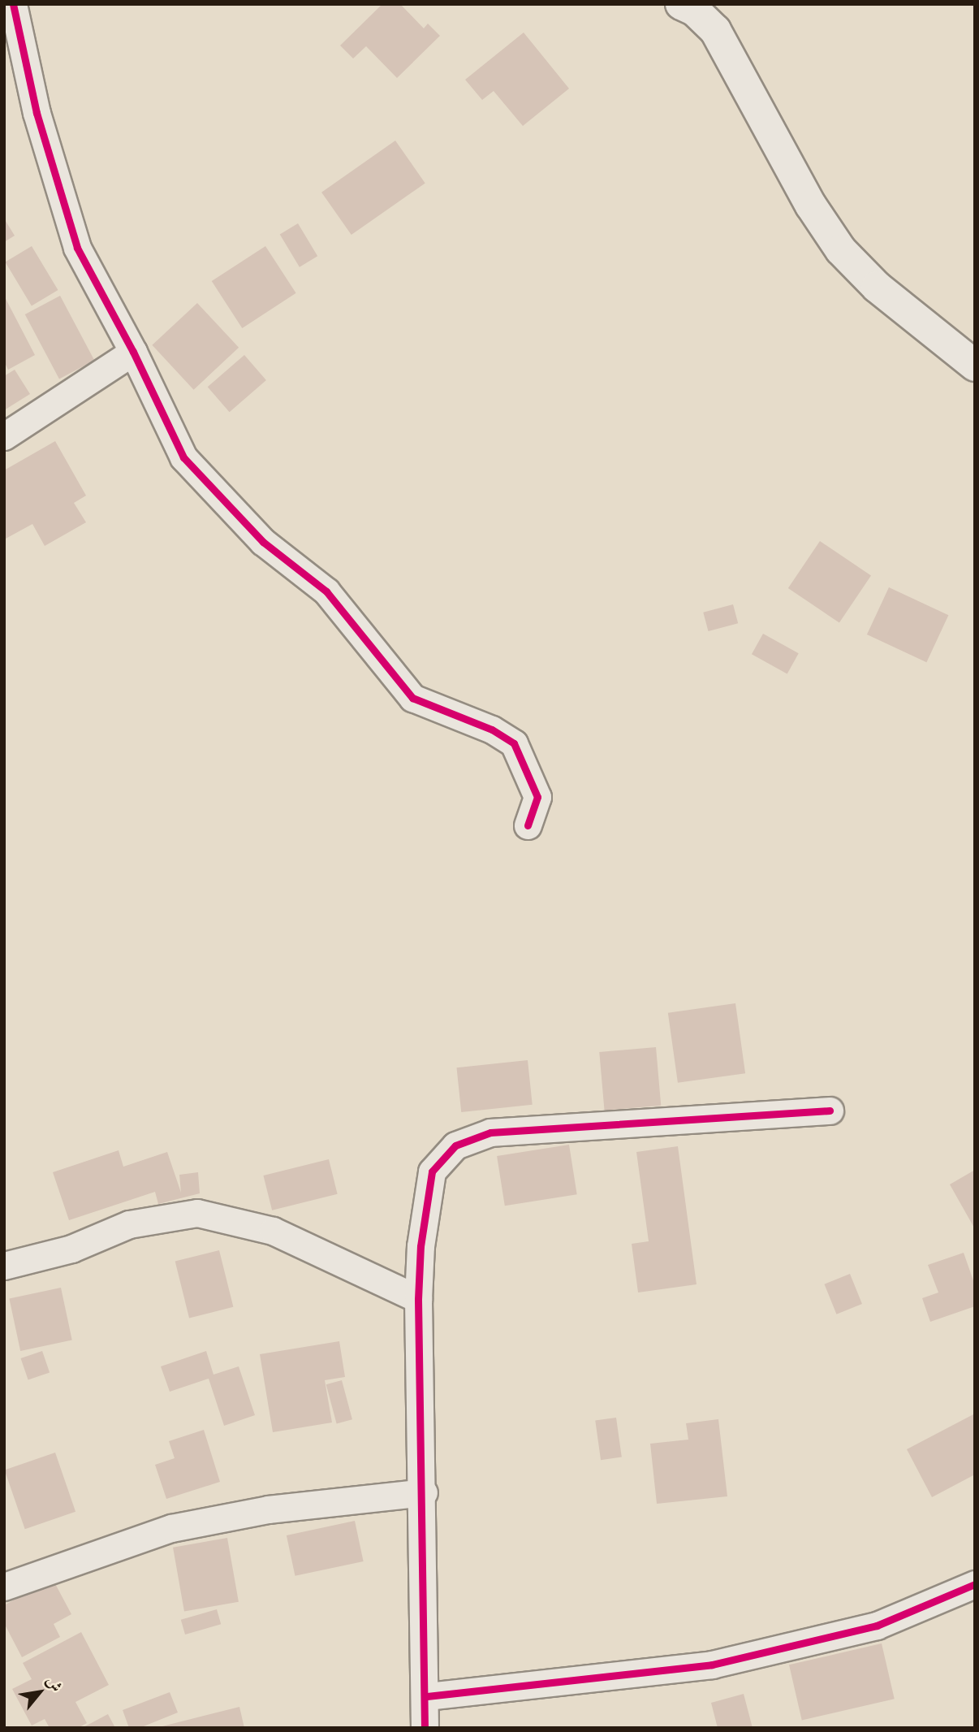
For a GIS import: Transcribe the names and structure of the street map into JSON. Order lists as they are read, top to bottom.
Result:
{
  "north": "top right"
}
